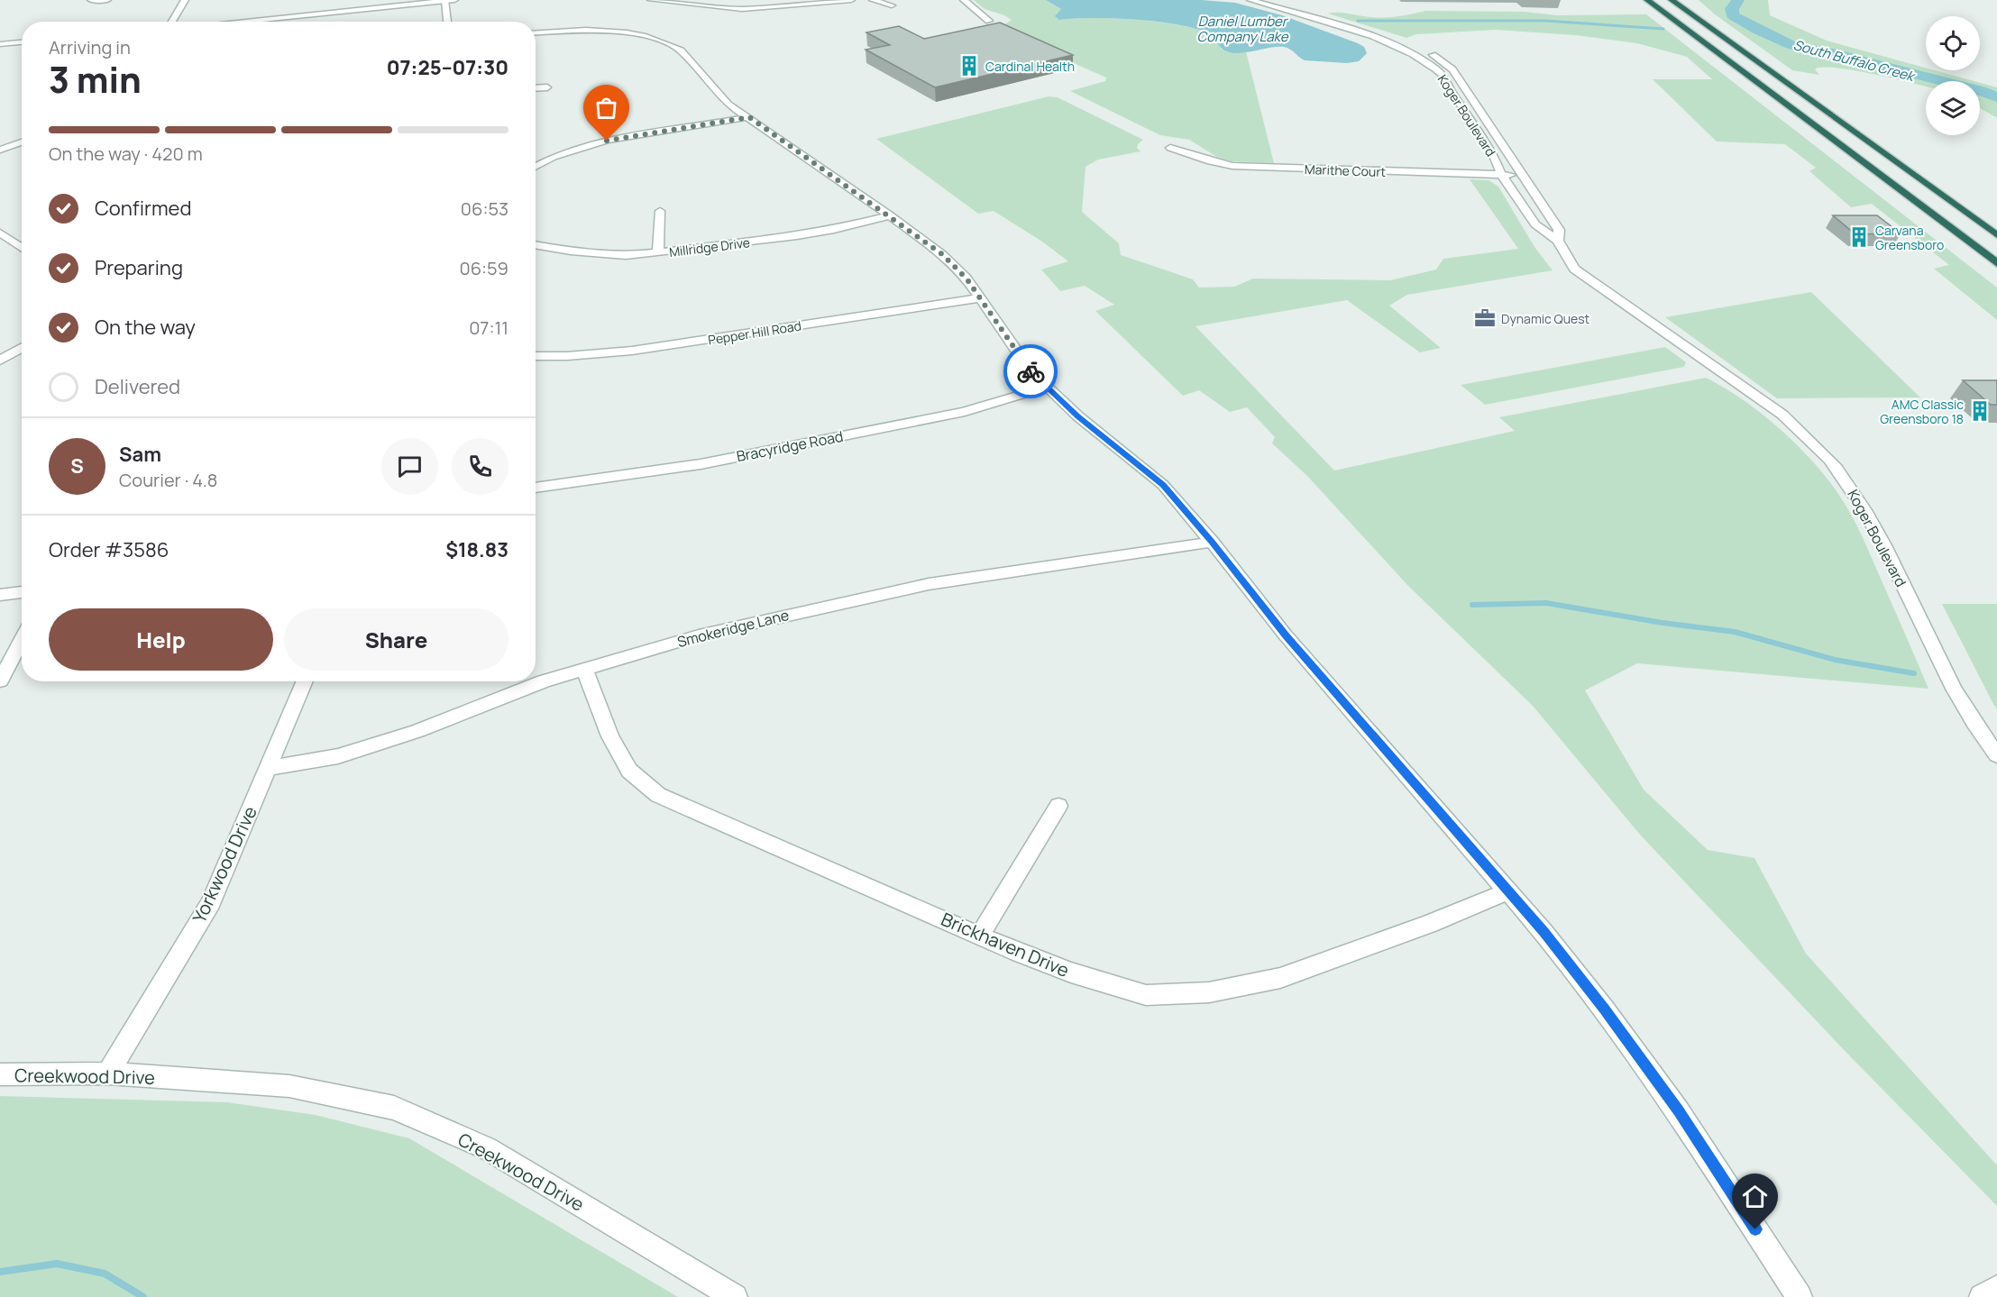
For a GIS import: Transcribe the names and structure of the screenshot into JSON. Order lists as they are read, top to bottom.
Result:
{
  "streets": {
    "street": [
      "Koger Boulevard",
      "Marithe Court",
      "Millridge Drive",
      "Pepper Hill Road",
      "Bracyridge Road",
      "Smokeridge Lane",
      "Yorkwood Drive",
      "Brickhaven Drive",
      "Creekwood Drive"
    ]
  },
  "crossings": [
    ["Koger Boulevard", "Marithe Court"],
    ["Smokeridge Lane", "Yorkwood Drive"],
    ["Smokeridge Lane", "Brickhaven Drive"],
    ["Yorkwood Drive", "Creekwood Drive"]
  ],
  "water": ["Daniel Lumber Company Lake", "South Buffalo Creek"],
  "places": {
    "building": ["Cardinal Health", "Carvana Greensboro", "AMC Classic Greensboro 18"],
    "office": ["Dynamic Quest"]
  },
  "page": {
    "heading": ["3 min", "Arriving in", "07:25–07:30"],
    "panel": [
      "Sam",
      "Courier · 4.8",
      "Order #3586",
      "$18.83"
    ],
    "bar": "On the way · 420 m",
    "list": [
      ["Confirmed", "06:53"],
      ["Preparing", "06:59"],
      ["On the way", "07:11"],
      "Delivered"
    ],
    "round": "S",
    "buttons": ["Help", "Share"]
  }
}
